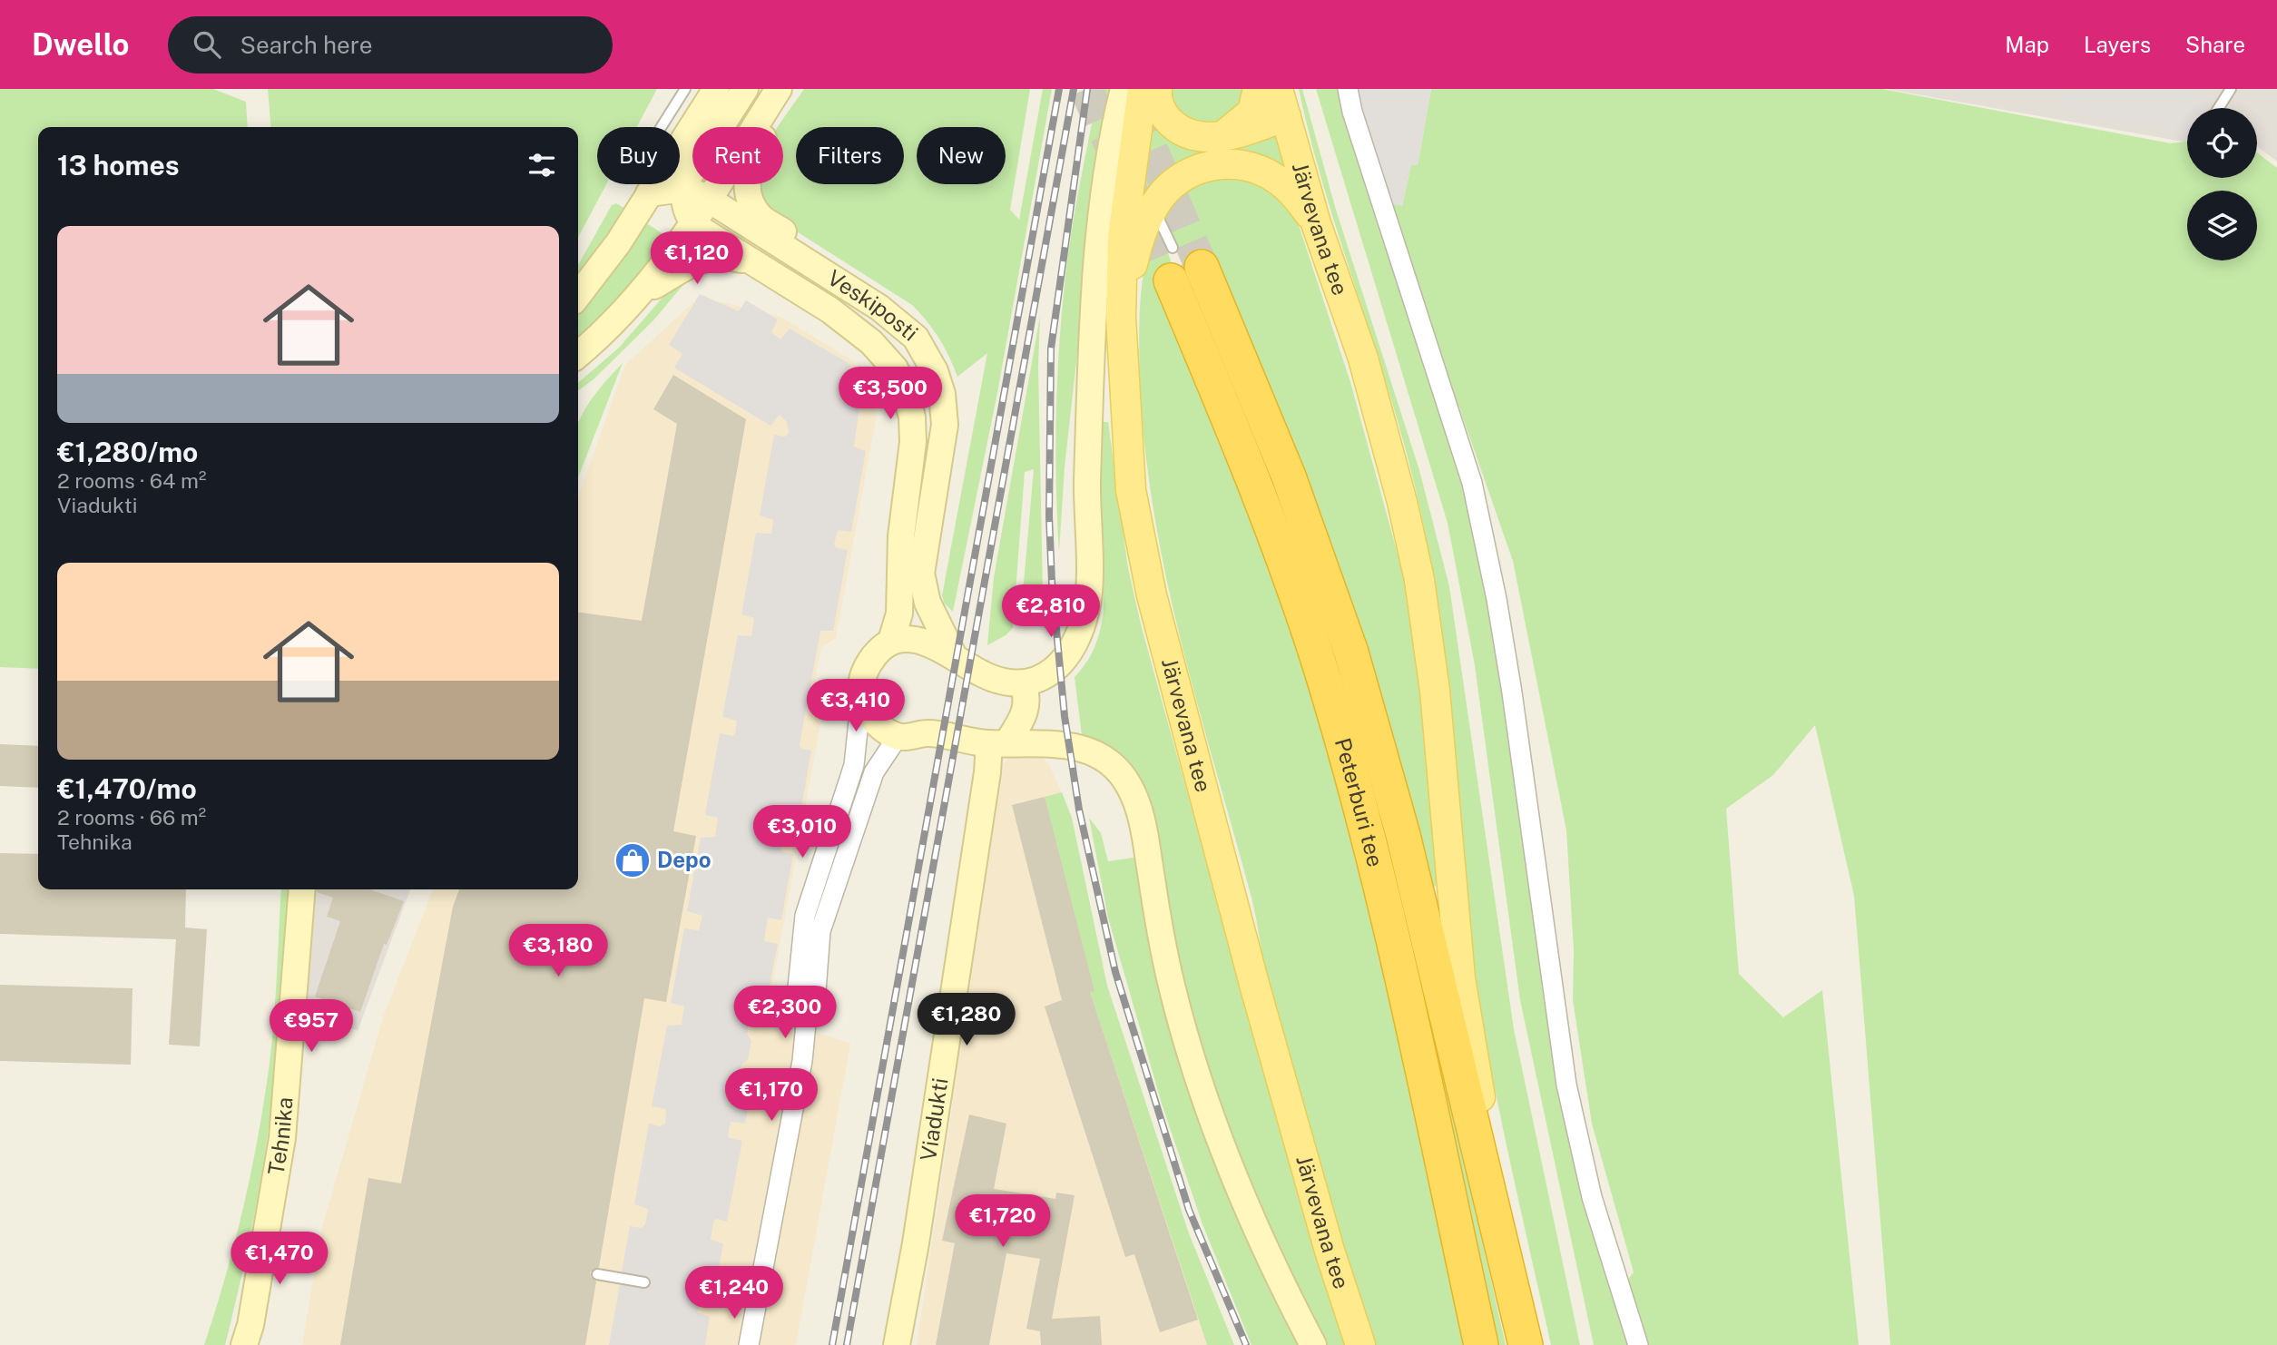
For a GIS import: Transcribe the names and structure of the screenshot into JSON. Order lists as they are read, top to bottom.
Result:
{
  "streets": {
    "highway": ["Järvevana tee", "Peterburi tee"],
    "street": ["Veskiposti", "Viadukti", "Tehnika"]
  },
  "crossings": [
    ["Järvevana tee", "Peterburi tee"]
  ],
  "places": {
    "shop": ["Depo"]
  },
  "page": {
    "header": "Dwello",
    "search": "Search here",
    "nav": ["Map", "Layers", "Share"],
    "chip": [
      "Buy",
      "Rent",
      "Filters",
      "New"
    ],
    "heading": "13 homes",
    "list": [
      {
        "name": "€1,280/mo",
        "note": "2 rooms · 64 m² · Viadukti"
      },
      {
        "name": "€1,470/mo",
        "note": "2 rooms · 66 m² · Tehnika"
      }
    ],
    "price": [
      "€1,120",
      "€3,500",
      "€2,810",
      "€3,410",
      "€3,010",
      "€3,180",
      "€2,300",
      "€1,280",
      "€957",
      "€1,170",
      "€1,720",
      "€1,470",
      "€1,240"
    ]
  }
}
